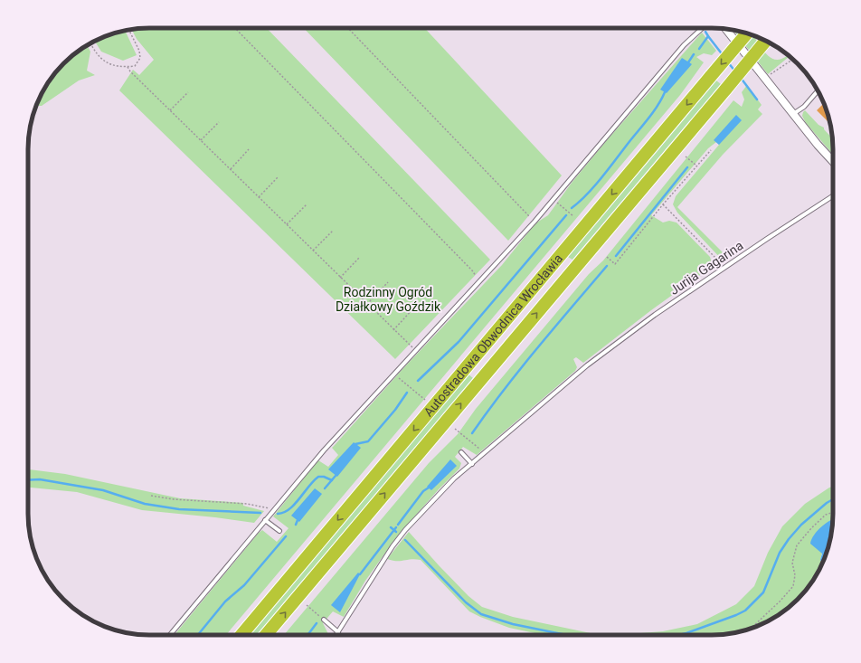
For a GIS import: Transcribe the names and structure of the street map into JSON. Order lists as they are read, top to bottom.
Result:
{
  "streets": {
    "highway": ["Autostradowa Obwodnica Wrocławia"],
    "lane": ["Jurija Gagarina"]
  },
  "parks": ["Rodzinny Ogród Działkowy Goździk"]
}
